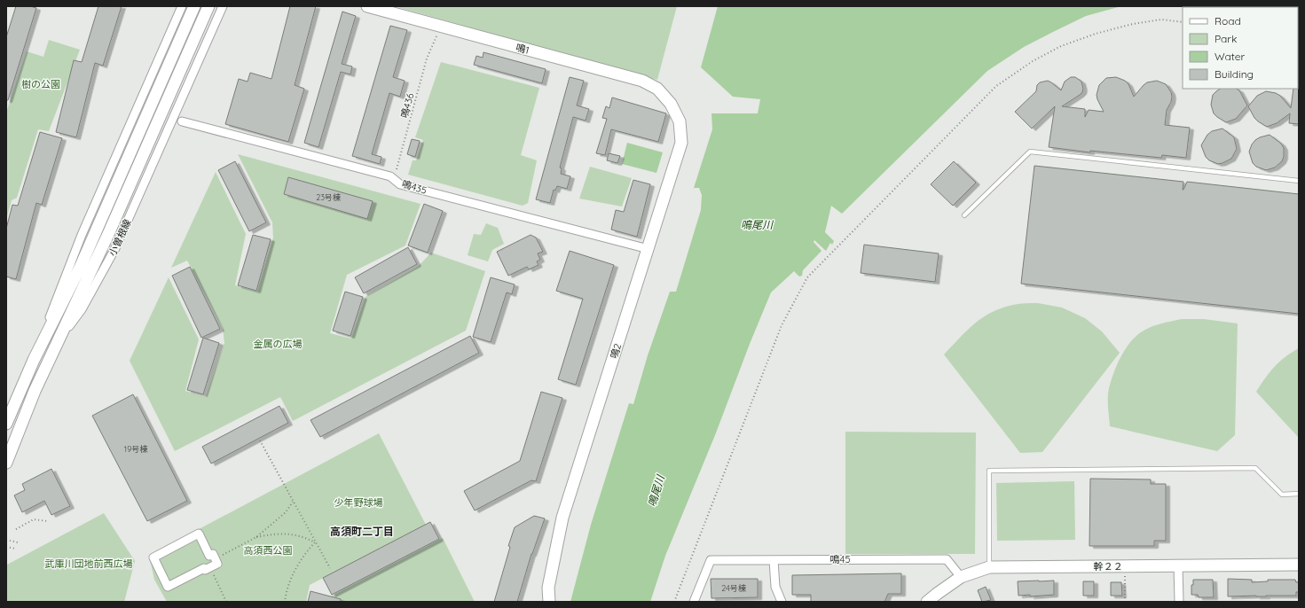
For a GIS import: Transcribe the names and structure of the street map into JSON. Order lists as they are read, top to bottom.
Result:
{
  "streets": {
    "street": [
      "鳴1",
      "鳴435",
      "小曽根線",
      "鳴2",
      "鳴45",
      "幹２２"
    ],
    "path": ["鳴436"]
  },
  "crossings": [
    ["鳴1", "鳴436"],
    ["鳴1", "鳴2"],
    ["鳴436", "鳴435"],
    ["鳴435", "鳴2"],
    ["鳴45", "幹２２"]
  ],
  "districts": ["高須町二丁目"],
  "water": ["鳴尾川"],
  "parks": [
    "樹の公園",
    "金属の広場",
    "少年野球場",
    "高須西公園",
    "武庫川団地前西広場"
  ],
  "house_numbers": ["23号棟", "19号棟", "24号棟"],
  "legend": [
    "Road",
    "Park",
    "Water",
    "Building"
  ]
}
